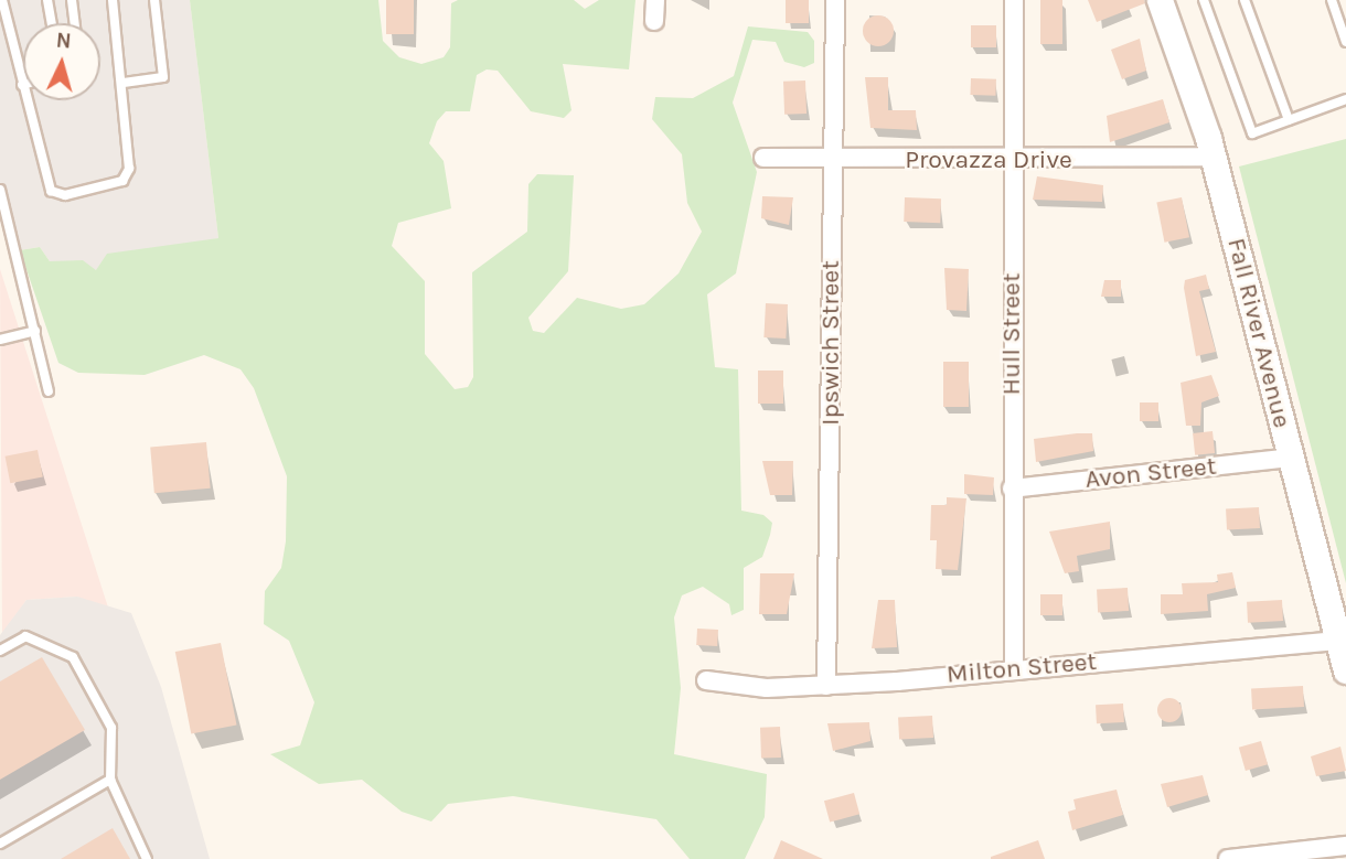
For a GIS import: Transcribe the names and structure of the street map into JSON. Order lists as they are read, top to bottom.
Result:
{
  "streets": {
    "main road": ["Fall River Avenue"],
    "street": [
      "Provazza Drive",
      "Hull Street",
      "Ipswich Street",
      "Avon Street",
      "Milton Street"
    ]
  },
  "crossings": [
    ["Provazza Drive", "Fall River Avenue"],
    ["Provazza Drive", "Hull Street"],
    ["Provazza Drive", "Ipswich Street"],
    ["Fall River Avenue", "Avon Street"],
    ["Fall River Avenue", "Milton Street"],
    ["Hull Street", "Avon Street"],
    ["Hull Street", "Milton Street"],
    ["Ipswich Street", "Milton Street"]
  ],
  "north": "top"
}
